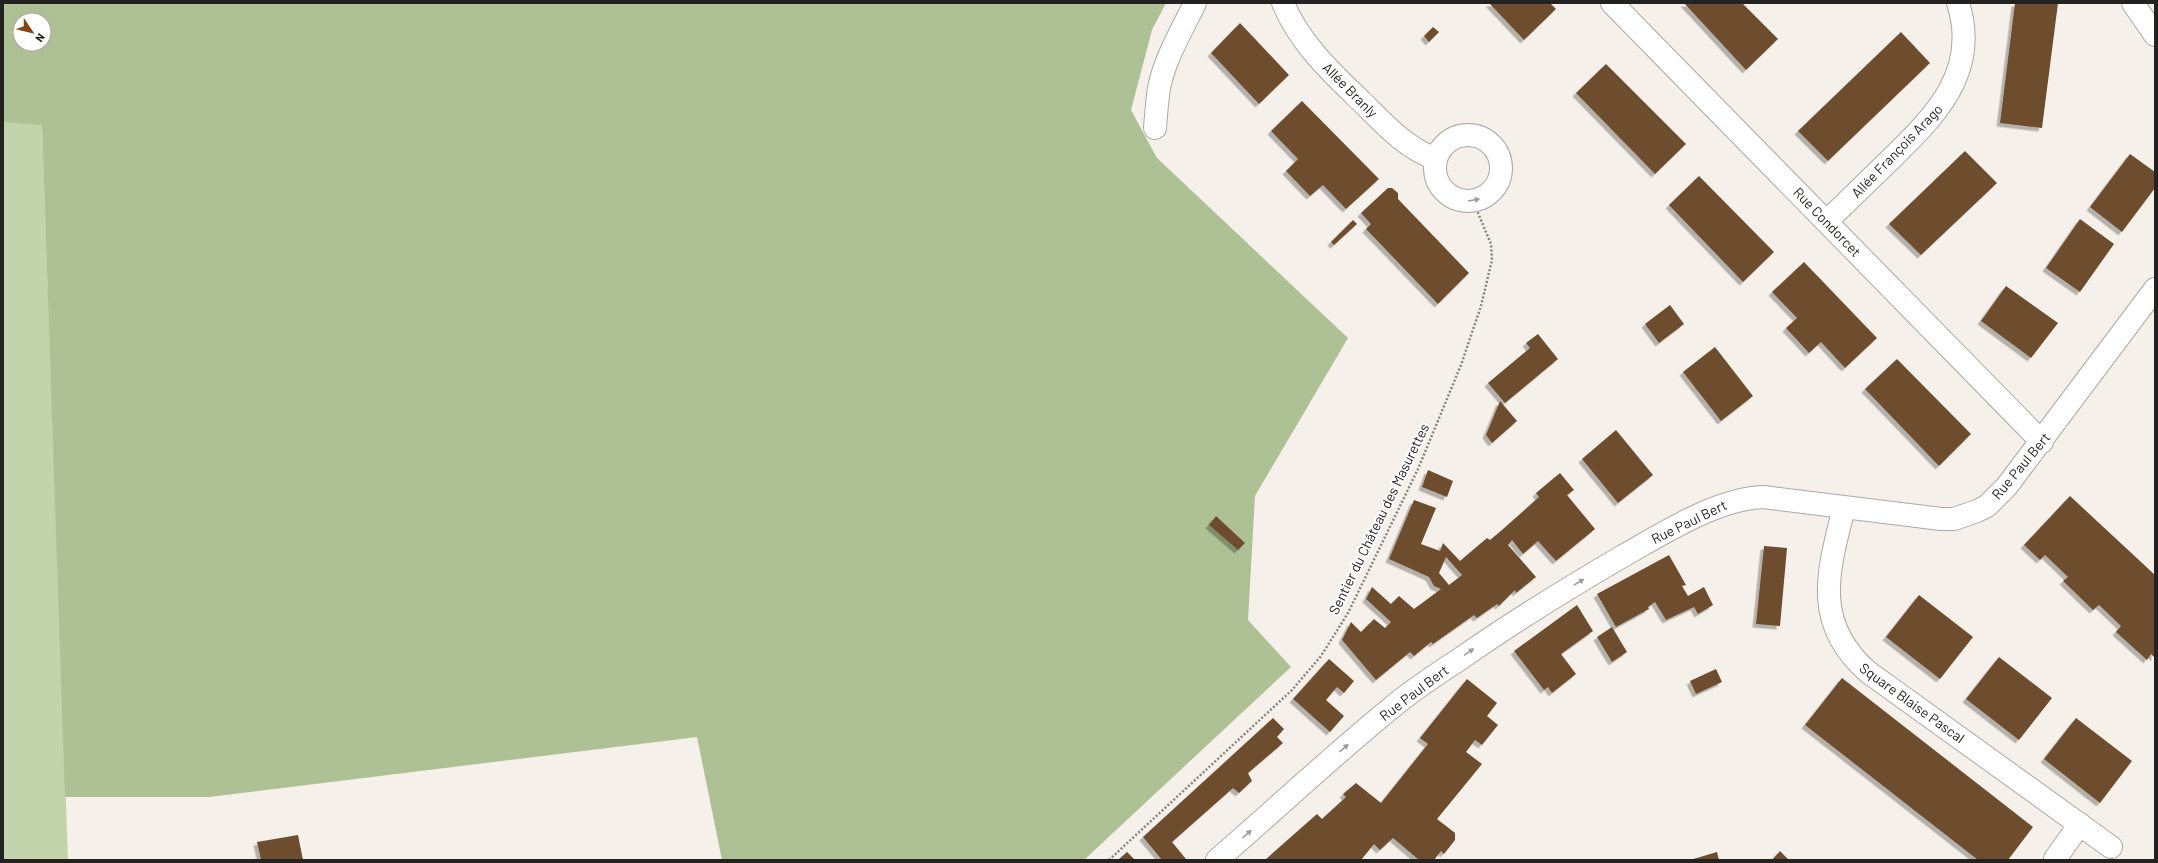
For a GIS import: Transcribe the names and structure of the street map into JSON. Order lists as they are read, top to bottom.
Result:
{
  "streets": {
    "street": [
      "Allée Branly",
      "Allée François Arago",
      "Rue Condorcet",
      "Rue Paul Bert",
      "Square Blaise Pascal"
    ],
    "path": ["Sentier du Château des Masurettes"]
  },
  "crossings": [
    ["Allée Branly", "Sentier du Château des Masurettes"],
    ["Allée François Arago", "Rue Condorcet"],
    ["Rue Condorcet", "Rue Paul Bert"],
    ["Rue Paul Bert", "Square Blaise Pascal"]
  ],
  "one_way": ["Rue Paul Bert"],
  "north": "bottom right"
}
